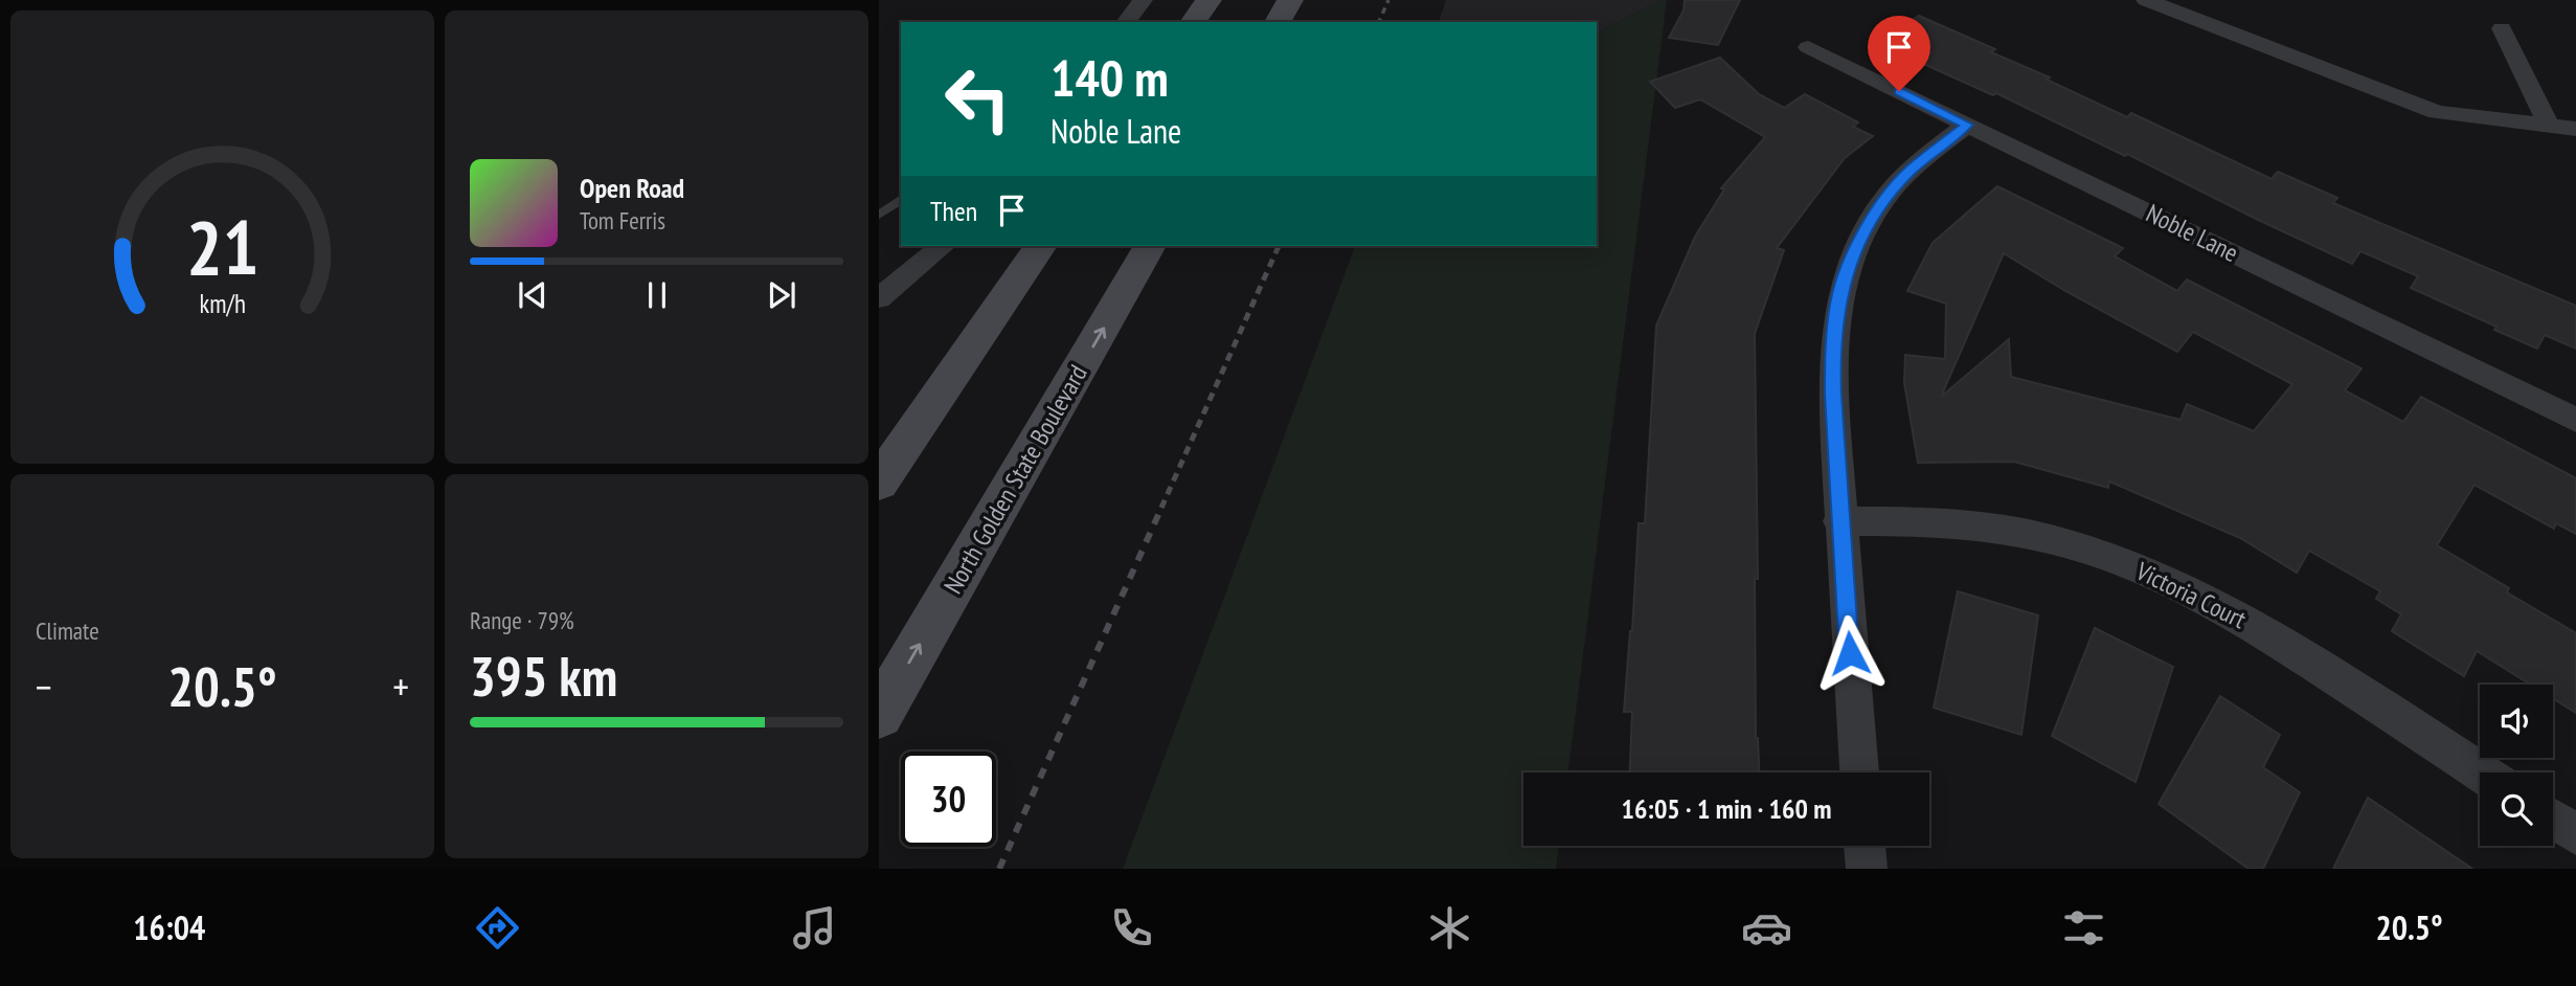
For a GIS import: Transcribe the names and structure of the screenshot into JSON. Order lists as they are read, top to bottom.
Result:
{
  "streets": {
    "main road": ["North Golden State Boulevard"],
    "street": ["Noble Lane", "Victoria Court"]
  },
  "page": {
    "turn": ["140 m", "Noble Lane"],
    "song": ["Open Road", "Tom Ferris"],
    "then": "Then",
    "tile": [
      "Climate",
      ["Range · 79%", "395 km"]
    ],
    "heat": ["−", "20.5°", "+"],
    "limit": "30",
    "trip": "16:05 · 1 min · 160 m",
    "tabs": ["16:04", "20.5°"],
    "gauge": ["21", "km/h"]
  }
}
